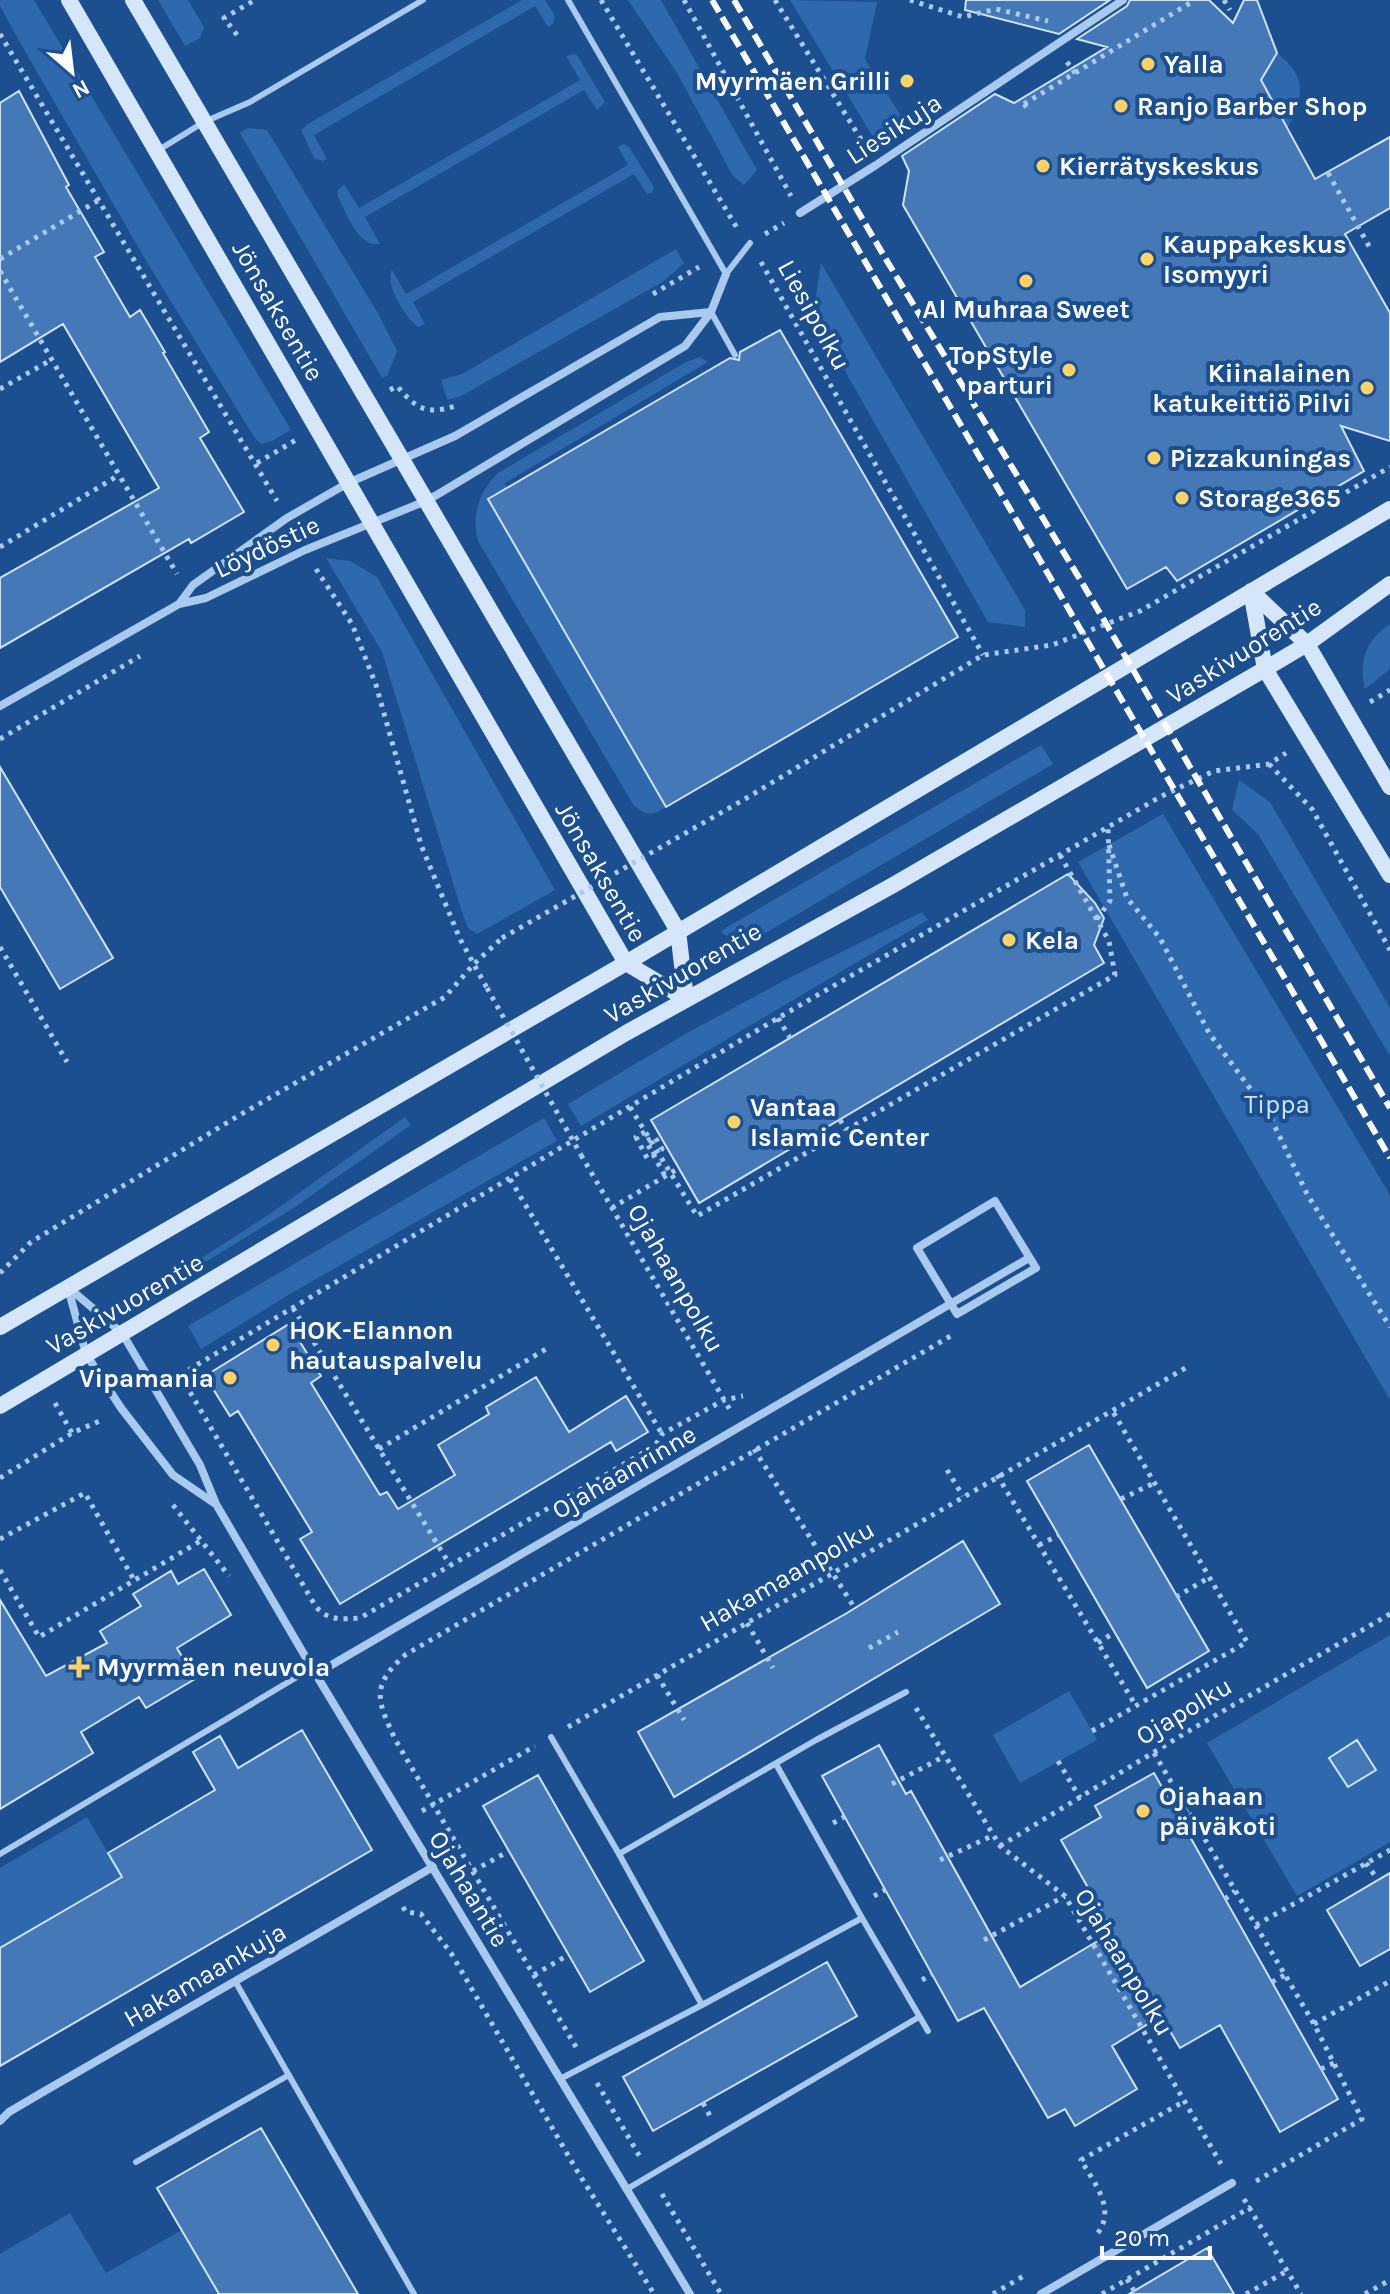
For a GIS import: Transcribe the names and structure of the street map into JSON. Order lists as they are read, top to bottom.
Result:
{
  "streets": {
    "main road": ["Jönsaksentie", "Vaskivuorentie"],
    "street": [
      "Liesikuja",
      "Löydöstie",
      "Ojahaanrinne",
      "Ojahaantie",
      "Hakamaankuja"
    ],
    "path": [
      "Liesipolku",
      "Ojahaanpolku",
      "Hakamaanpolku",
      "Ojapolku"
    ]
  },
  "crossings": [
    ["Jönsaksentie", "Löydöstie"],
    ["Jönsaksentie", "Vaskivuorentie"],
    ["Vaskivuorentie", "Ojahaantie"],
    ["Ojahaanpolku", "Ojahaanrinne"],
    ["Ojahaanpolku", "Hakamaanpolku"],
    ["Ojahaanpolku", "Ojapolku"],
    ["Ojahaanrinne", "Ojahaantie"],
    ["Hakamaanpolku", "Ojahaantie"],
    ["Ojahaantie", "Hakamaankuja"]
  ],
  "parks": ["Tippa"],
  "places": {
    "other": [
      "Yalla",
      "Myyrmäen Grilli",
      "Ranjo Barber Shop",
      "Kierrätyskeskus",
      "Kauppakeskus Isomyyri",
      "Al Muhraa Sweet",
      "TopStyle parturi",
      "Kiinalainen katukeittiö Pilvi",
      "Pizzakuningas",
      "Storage365",
      "Kela",
      "Vantaa Islamic Center",
      "HOK-Elannon hautauspalvelu",
      "Vipamania",
      "Ojahaan päiväkoti"
    ],
    "health": ["Myyrmäen neuvola"]
  },
  "scale_bar": "20 m",
  "north": "bottom right"
}
